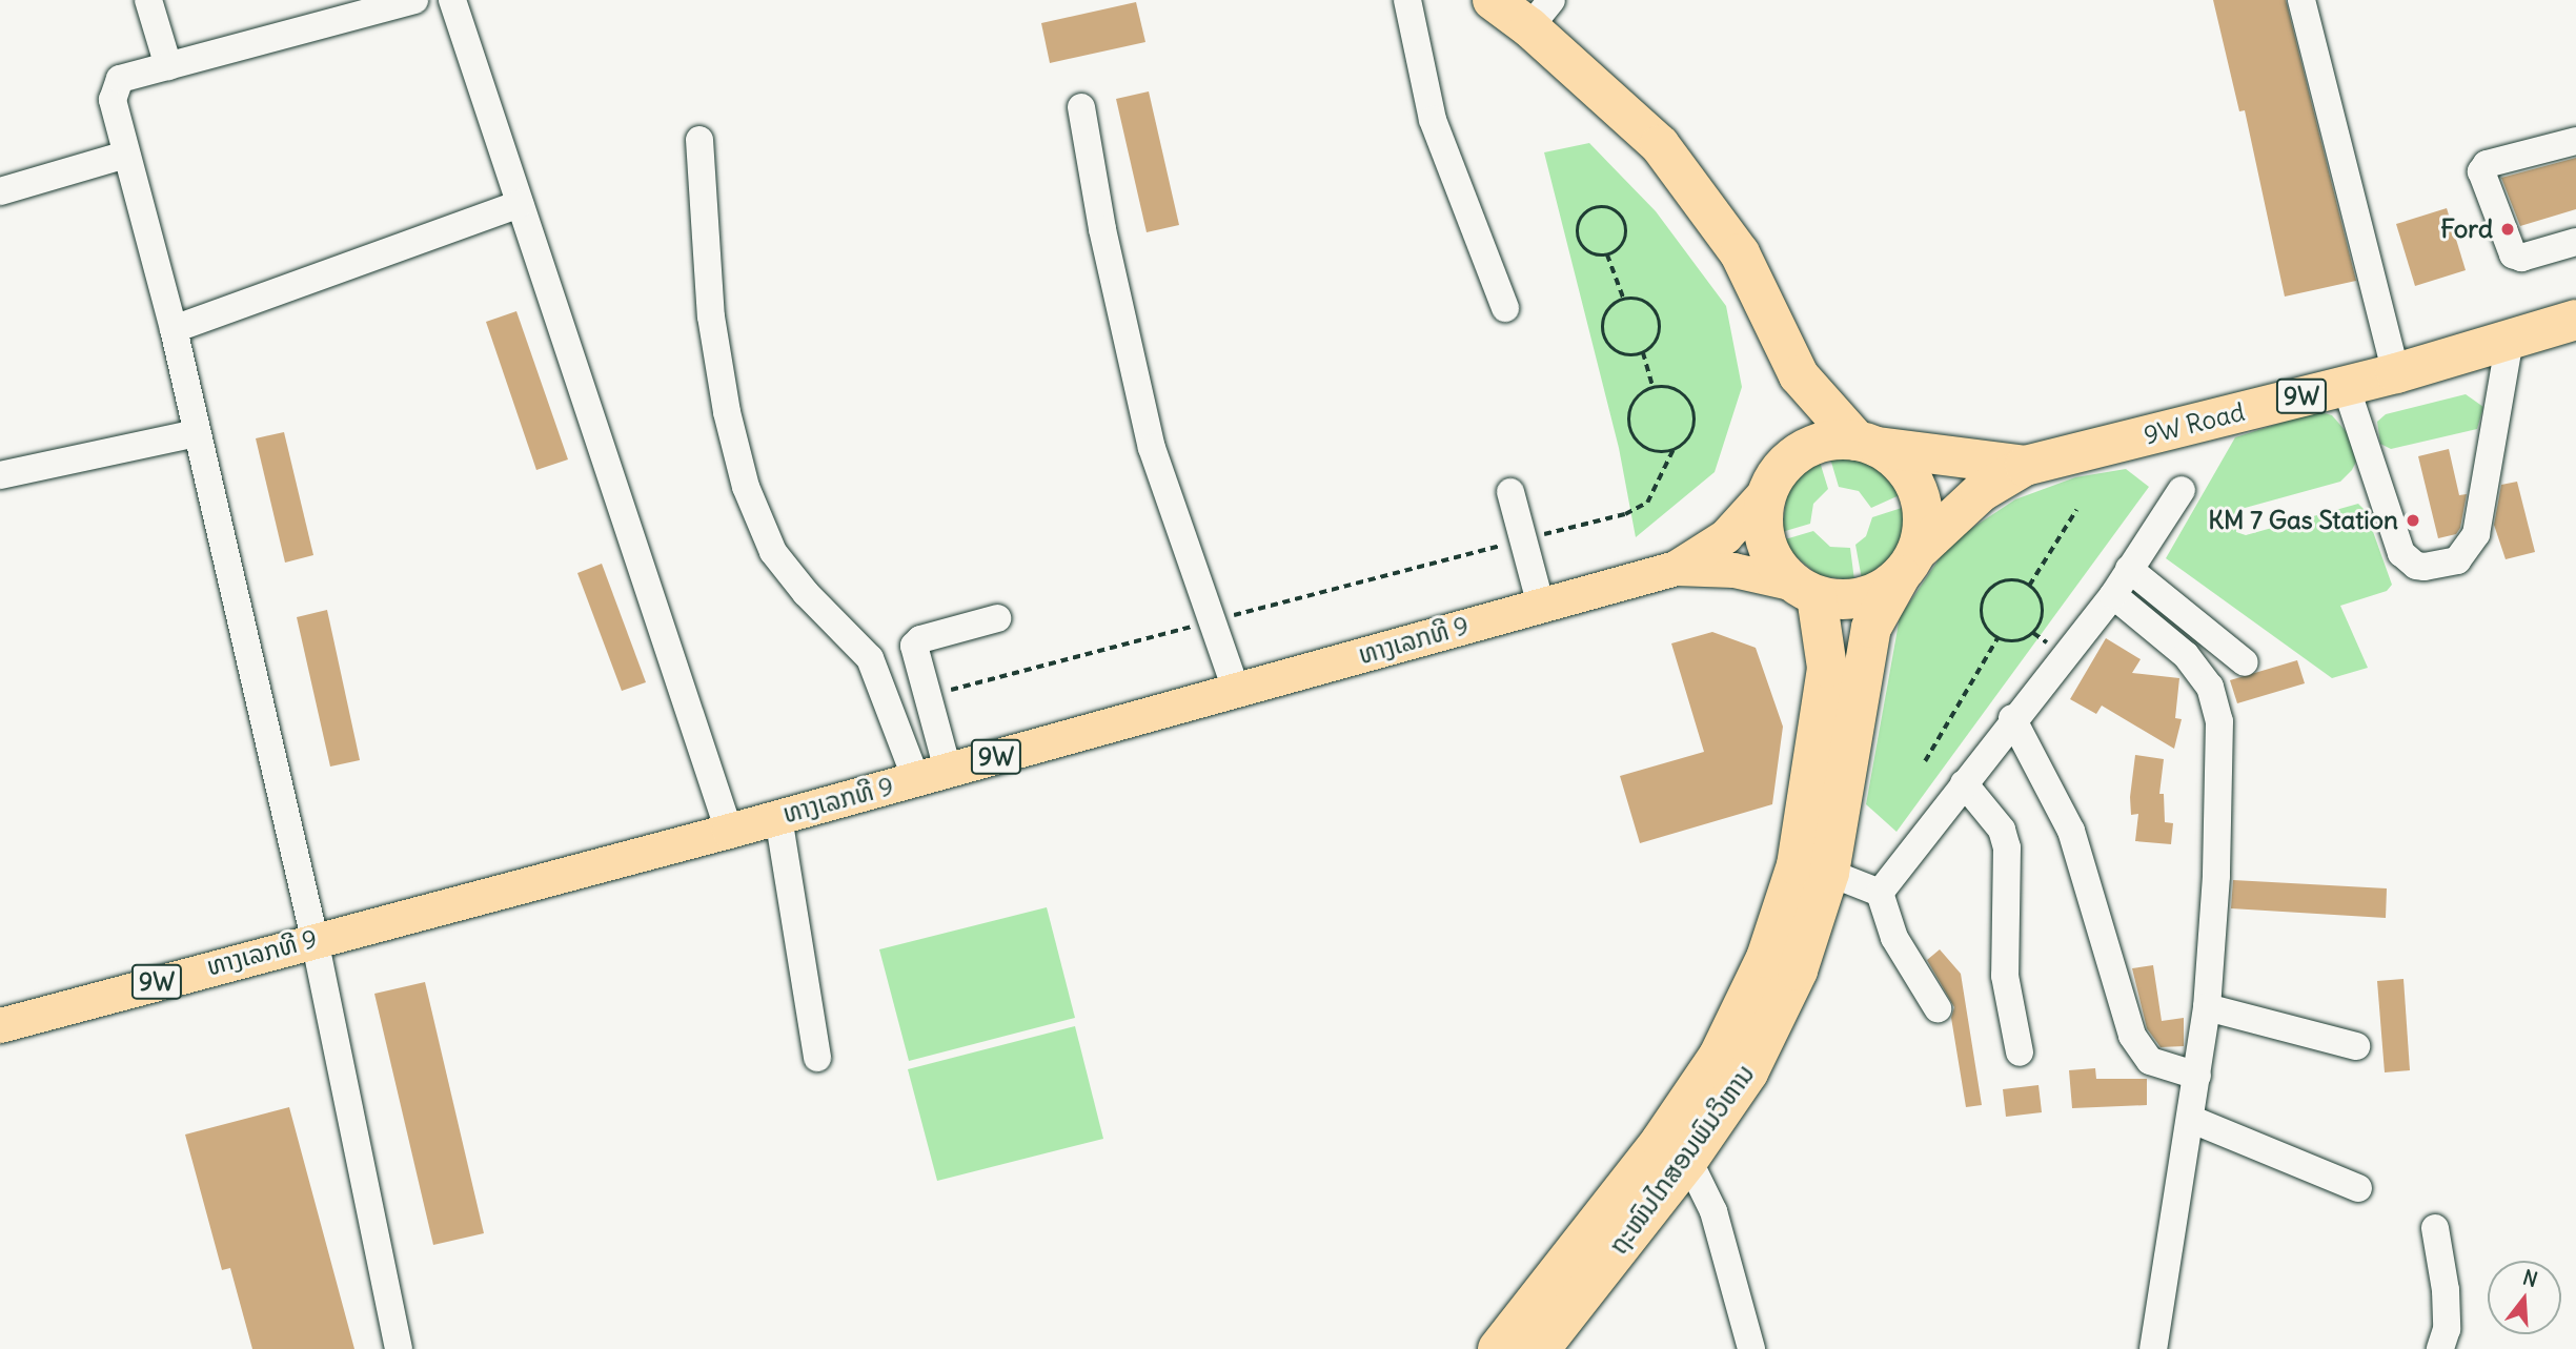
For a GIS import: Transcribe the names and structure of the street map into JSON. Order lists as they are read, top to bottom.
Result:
{
  "streets": {
    "highway": ["9W", "9W Road", "ຖະໜົນໄກສອນພົມວິຫານ"],
    "main road": ["ທາງເລກທີ 9"]
  },
  "crossings": [
    ["ທາງເລກທີ 9", "ຖະໜົນໄກສອນພົມວິຫານ"]
  ],
  "places": ["Ford", "KM 7 Gas Station"],
  "north": "top"
}
